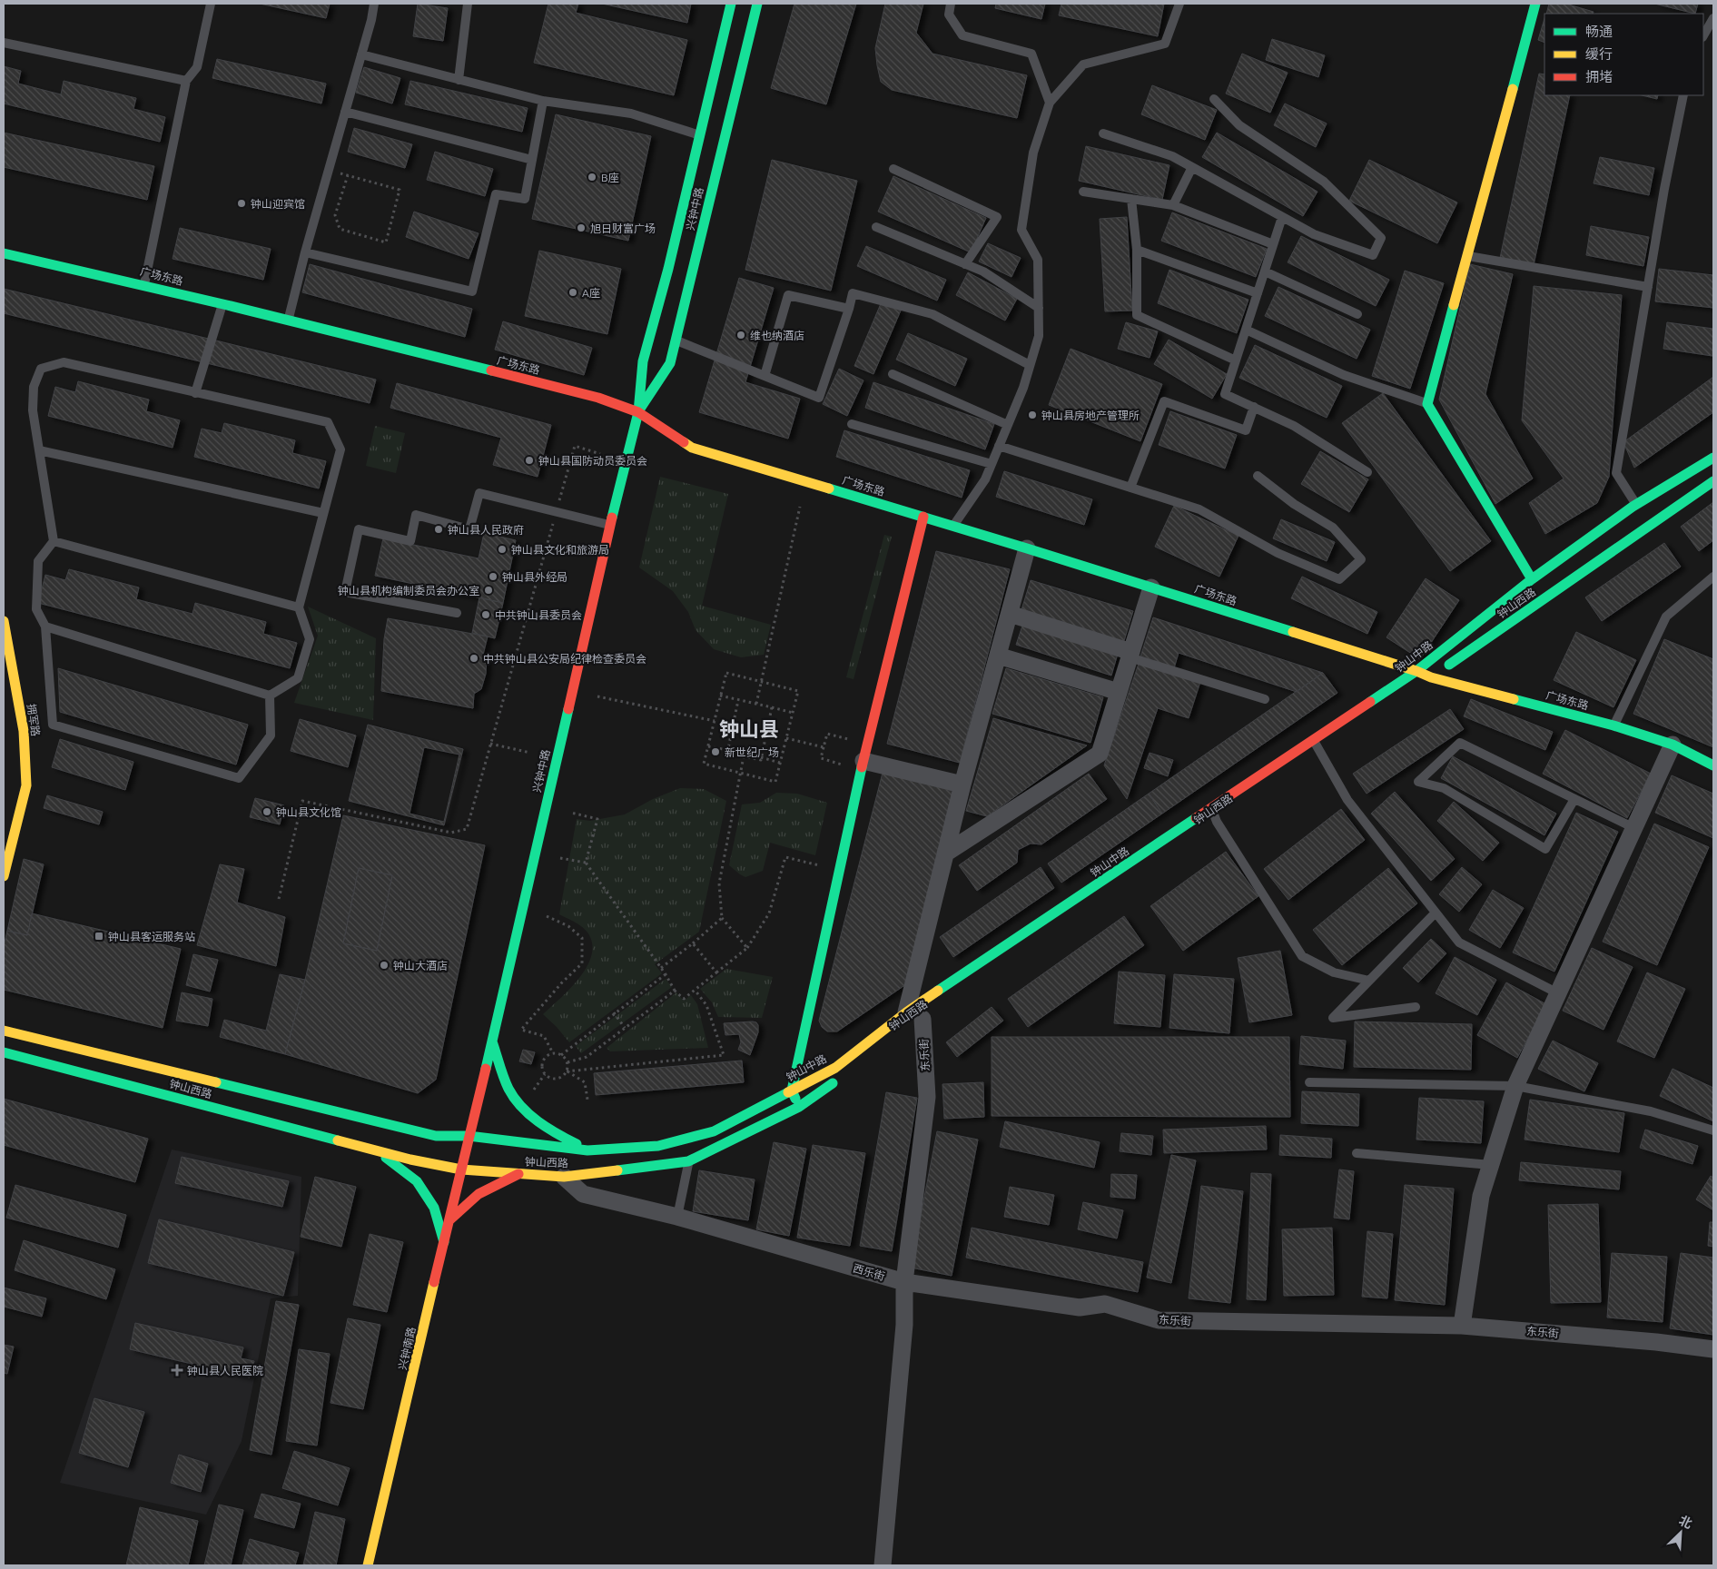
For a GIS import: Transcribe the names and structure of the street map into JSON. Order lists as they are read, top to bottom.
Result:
{
  "streets": {
    "main road": [
      "兴钟中路",
      "广场东路",
      "钟山西路",
      "钟山中路",
      "拥军路",
      "兴钟南路"
    ],
    "street": ["东乐街", "西乐街"]
  },
  "crossings": [
    ["兴钟中路", "广场东路"],
    ["兴钟中路", "钟山西路"],
    ["兴钟中路", "钟山中路"],
    ["兴钟中路", "兴钟南路"],
    ["广场东路", "钟山西路"],
    ["广场东路", "钟山中路"],
    ["广场东路", "东乐街"],
    ["钟山西路", "钟山中路"],
    ["钟山西路", "西乐街"],
    ["钟山西路", "兴钟南路"],
    ["钟山中路", "东乐街"],
    ["钟山中路", "兴钟南路"],
    ["东乐街", "西乐街"]
  ],
  "districts": ["钟山县"],
  "places": {
    "other": [
      "B座",
      "钟山迎宾馆",
      "旭日财富广场",
      "A座",
      "维也纳酒店",
      "钟山县房地产管理所",
      "钟山县国防动员委员会",
      "钟山县人民政府",
      "钟山县文化和旅游局",
      "钟山县外经局",
      "钟山县机构编制委员会办公室",
      "中共钟山县委员会",
      "中共钟山县公安局纪律检查委员会",
      "新世纪广场",
      "钟山县文化馆",
      "钟山大酒店"
    ],
    "transit": ["钟山县客运服务站"],
    "health": ["钟山县人民医院"]
  },
  "legend": ["畅通", "缓行", "拥堵"],
  "north": "top right"
}
